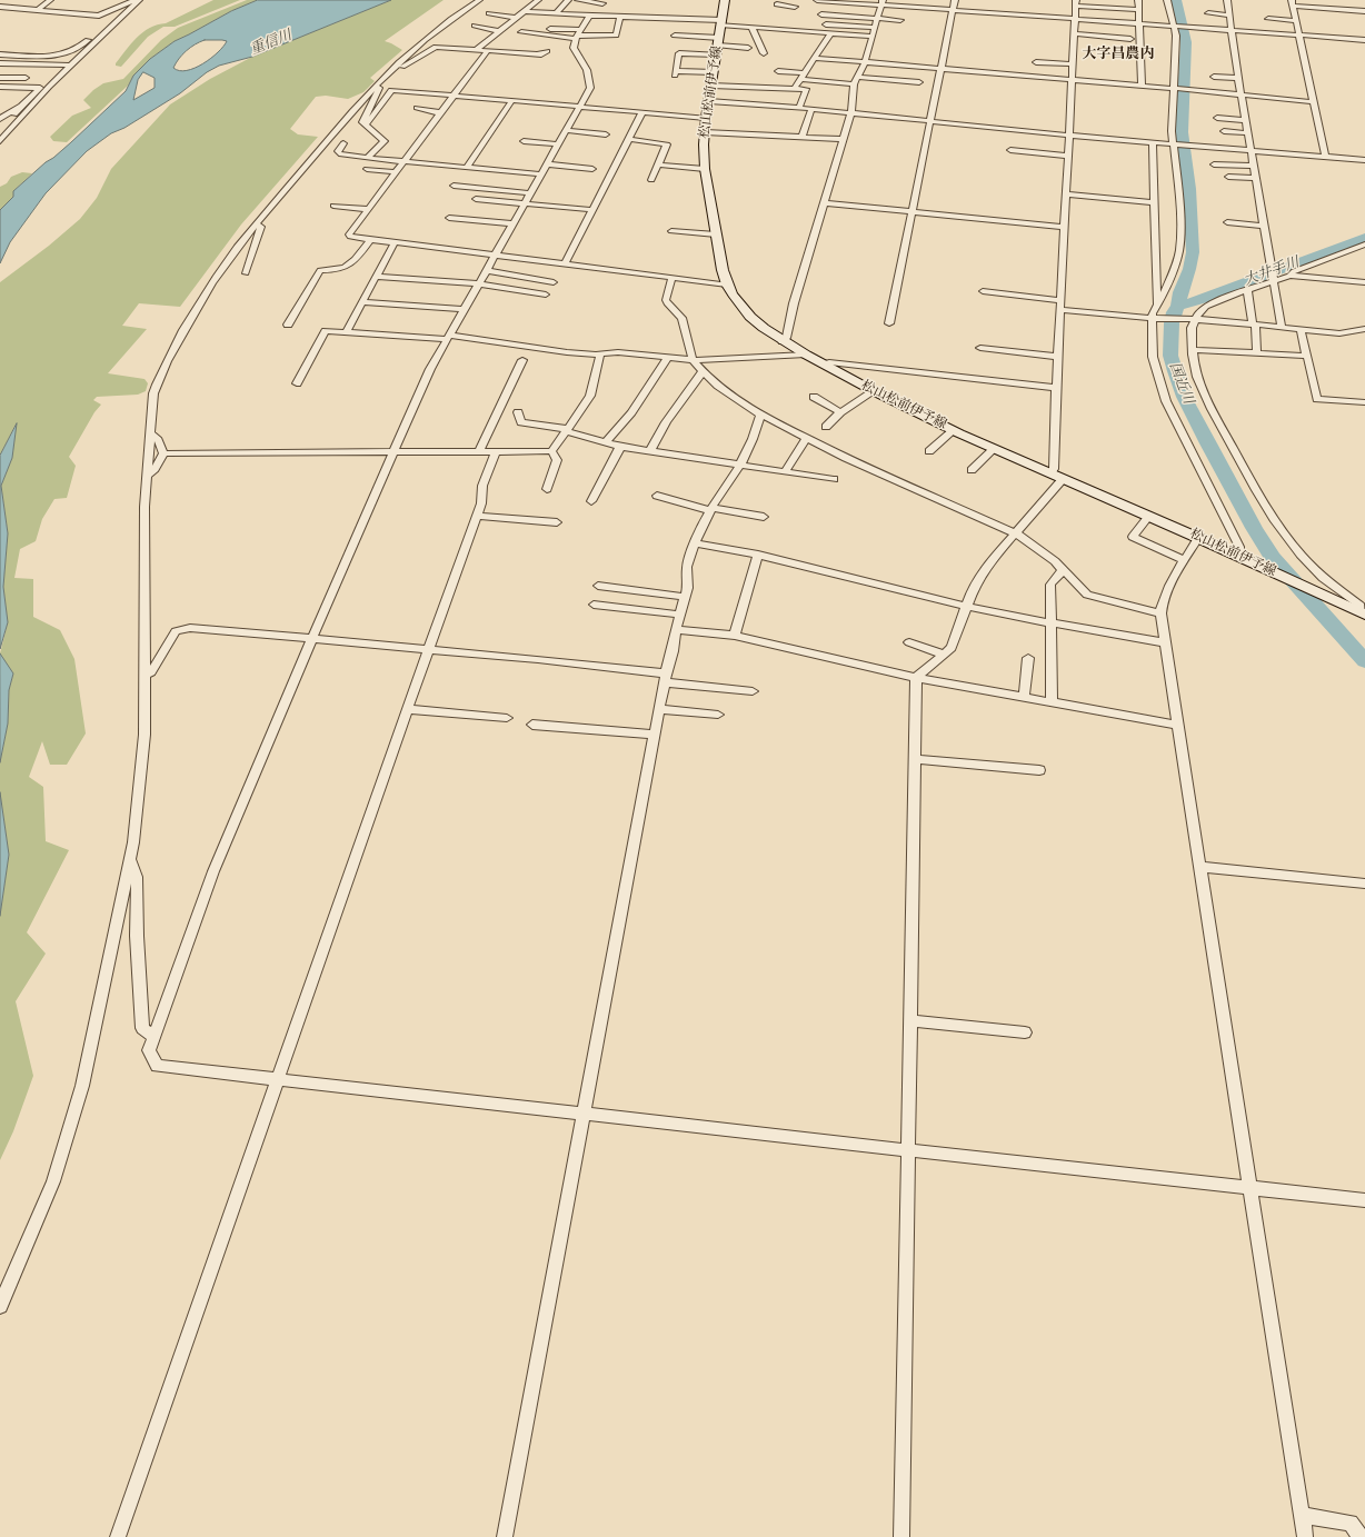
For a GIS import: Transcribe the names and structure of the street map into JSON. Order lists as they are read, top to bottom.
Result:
{
  "streets": {
    "main road": ["松山松前伊予線"]
  },
  "districts": ["大字昌農内"],
  "water": ["重信川", "大井手川", "国近川"]
}
